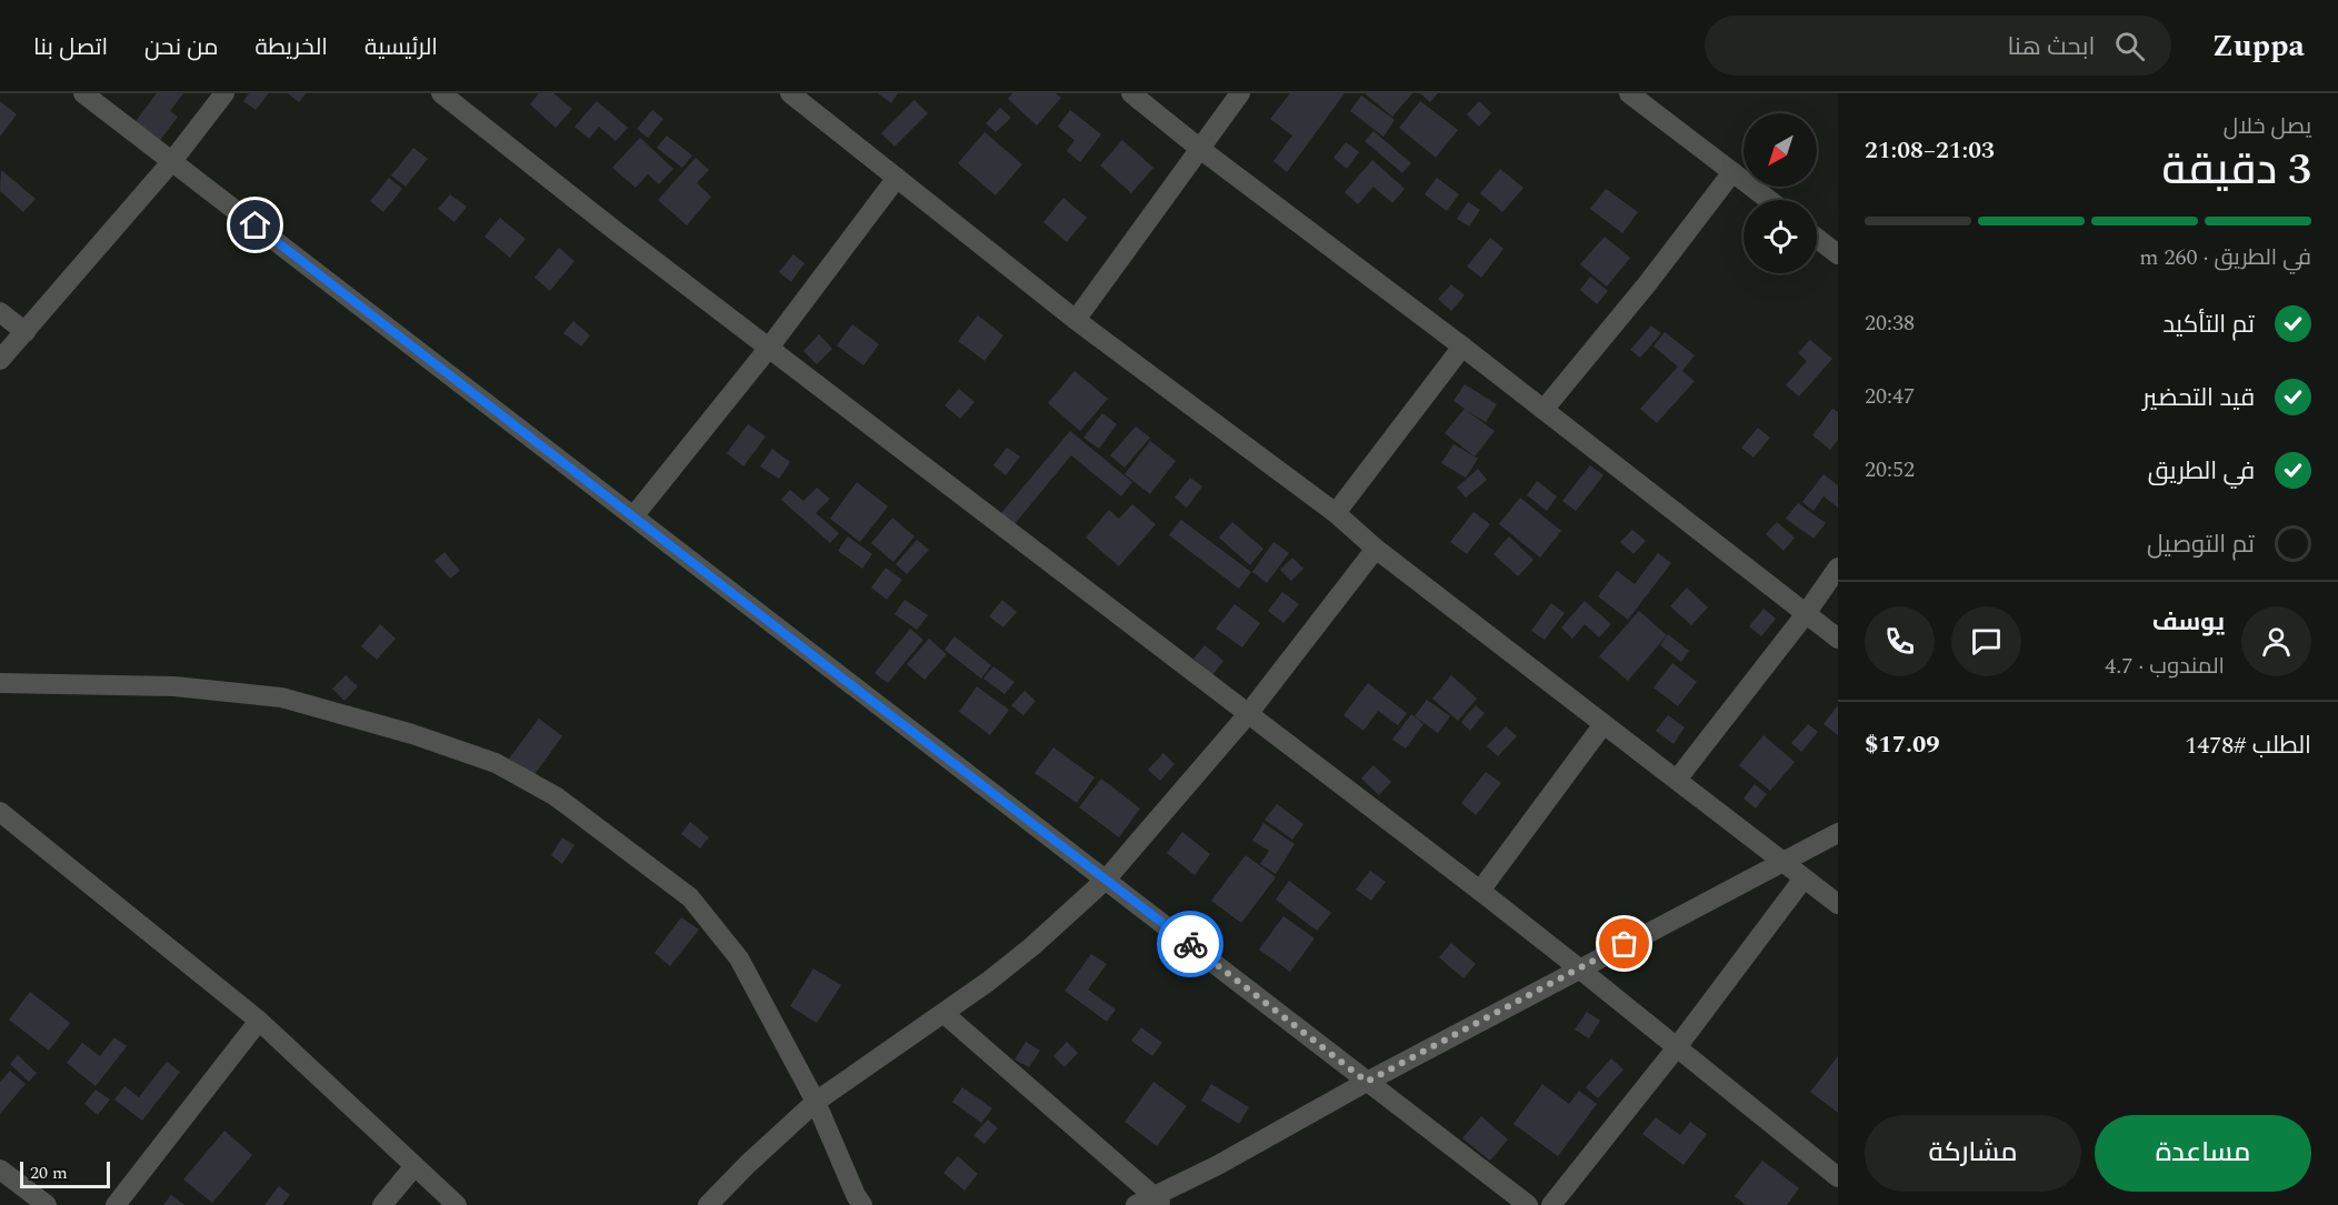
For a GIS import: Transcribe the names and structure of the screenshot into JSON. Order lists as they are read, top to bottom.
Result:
{
  "scale_bar": "20 m",
  "north": "bottom left",
  "page": {
    "header": "Zuppa",
    "search": "ابحث هنا",
    "nav": [
      "الرئيسية",
      "الخريطة",
      "من نحن",
      "اتصل بنا"
    ],
    "heading": ["3 دقيقة", "يصل خلال", "21:03–21:08"],
    "panel": [
      "يوسف",
      "المندوب · 4.7",
      "الطلب #1478",
      "$17.09"
    ],
    "bar": "في الطريق · 260 m",
    "list": [
      ["تم التأكيد", "20:38"],
      ["قيد التحضير", "20:47"],
      ["في الطريق", "20:52"],
      "تم التوصيل"
    ],
    "buttons": ["مساعدة", "مشاركة"],
    "scale": "20 m"
  }
}
